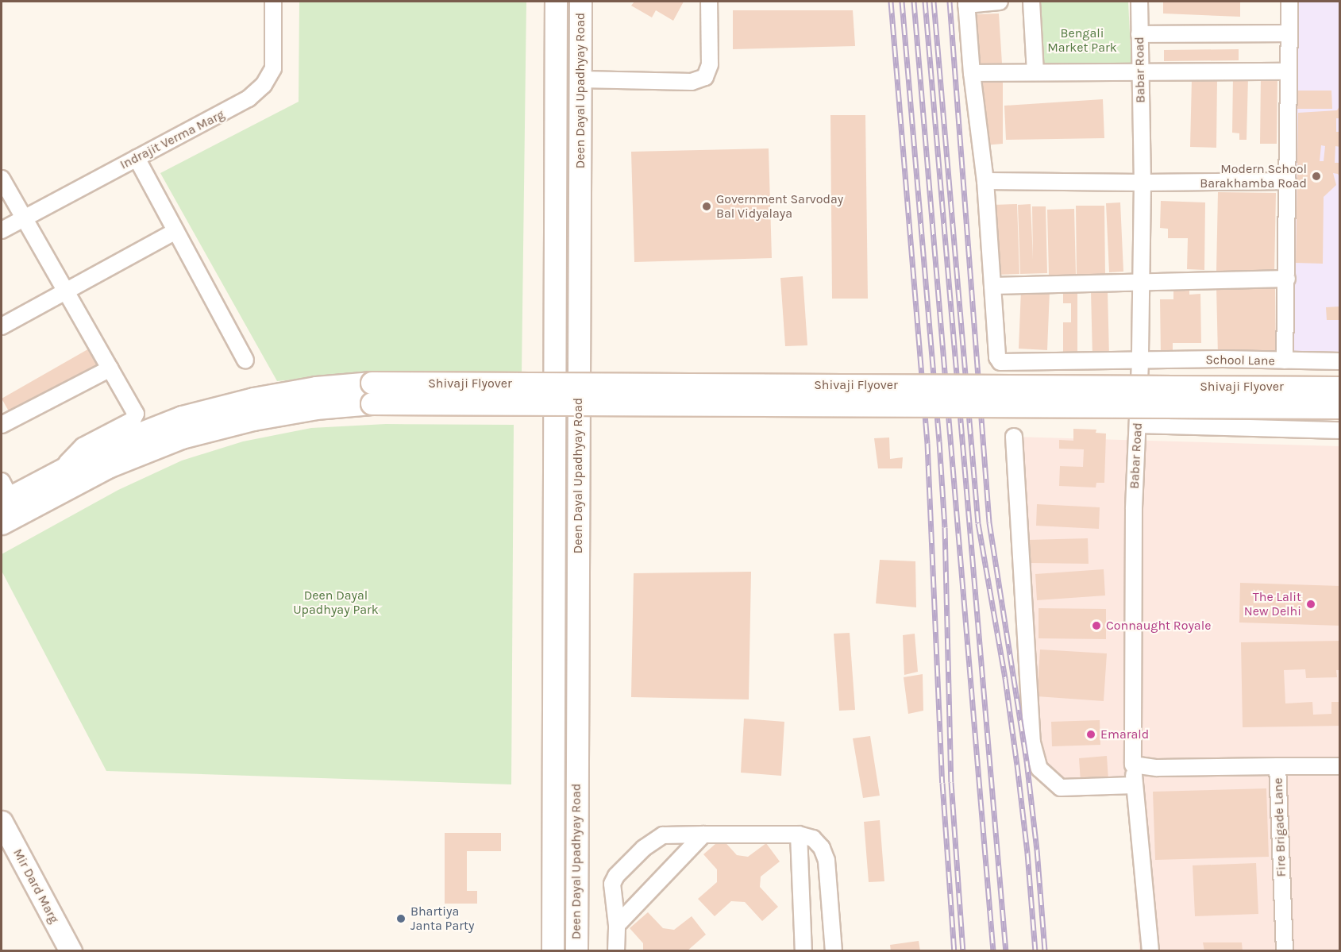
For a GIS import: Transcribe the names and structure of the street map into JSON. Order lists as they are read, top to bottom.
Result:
{
  "streets": {
    "main road": ["Deen Dayal Upadhyay Road", "Shivaji Flyover", "Mir Dard Marg"],
    "street": [
      "Babar Road",
      "Indrajit Verma Marg",
      "School Lane",
      "Fire Brigade Lane"
    ]
  },
  "crossings": [
    ["Babar Road", "School Lane"]
  ],
  "parks": ["Bengali Market Park", "Deen Dayal Upadhyay Park"],
  "places": [
    "Modern School Barakhamba Road",
    "Government Sarvoday Bal Vidyalaya",
    "The Lalit New Delhi",
    "Connaught Royale",
    "Emarald",
    "Bhartiya Janta Party"
  ]
}
